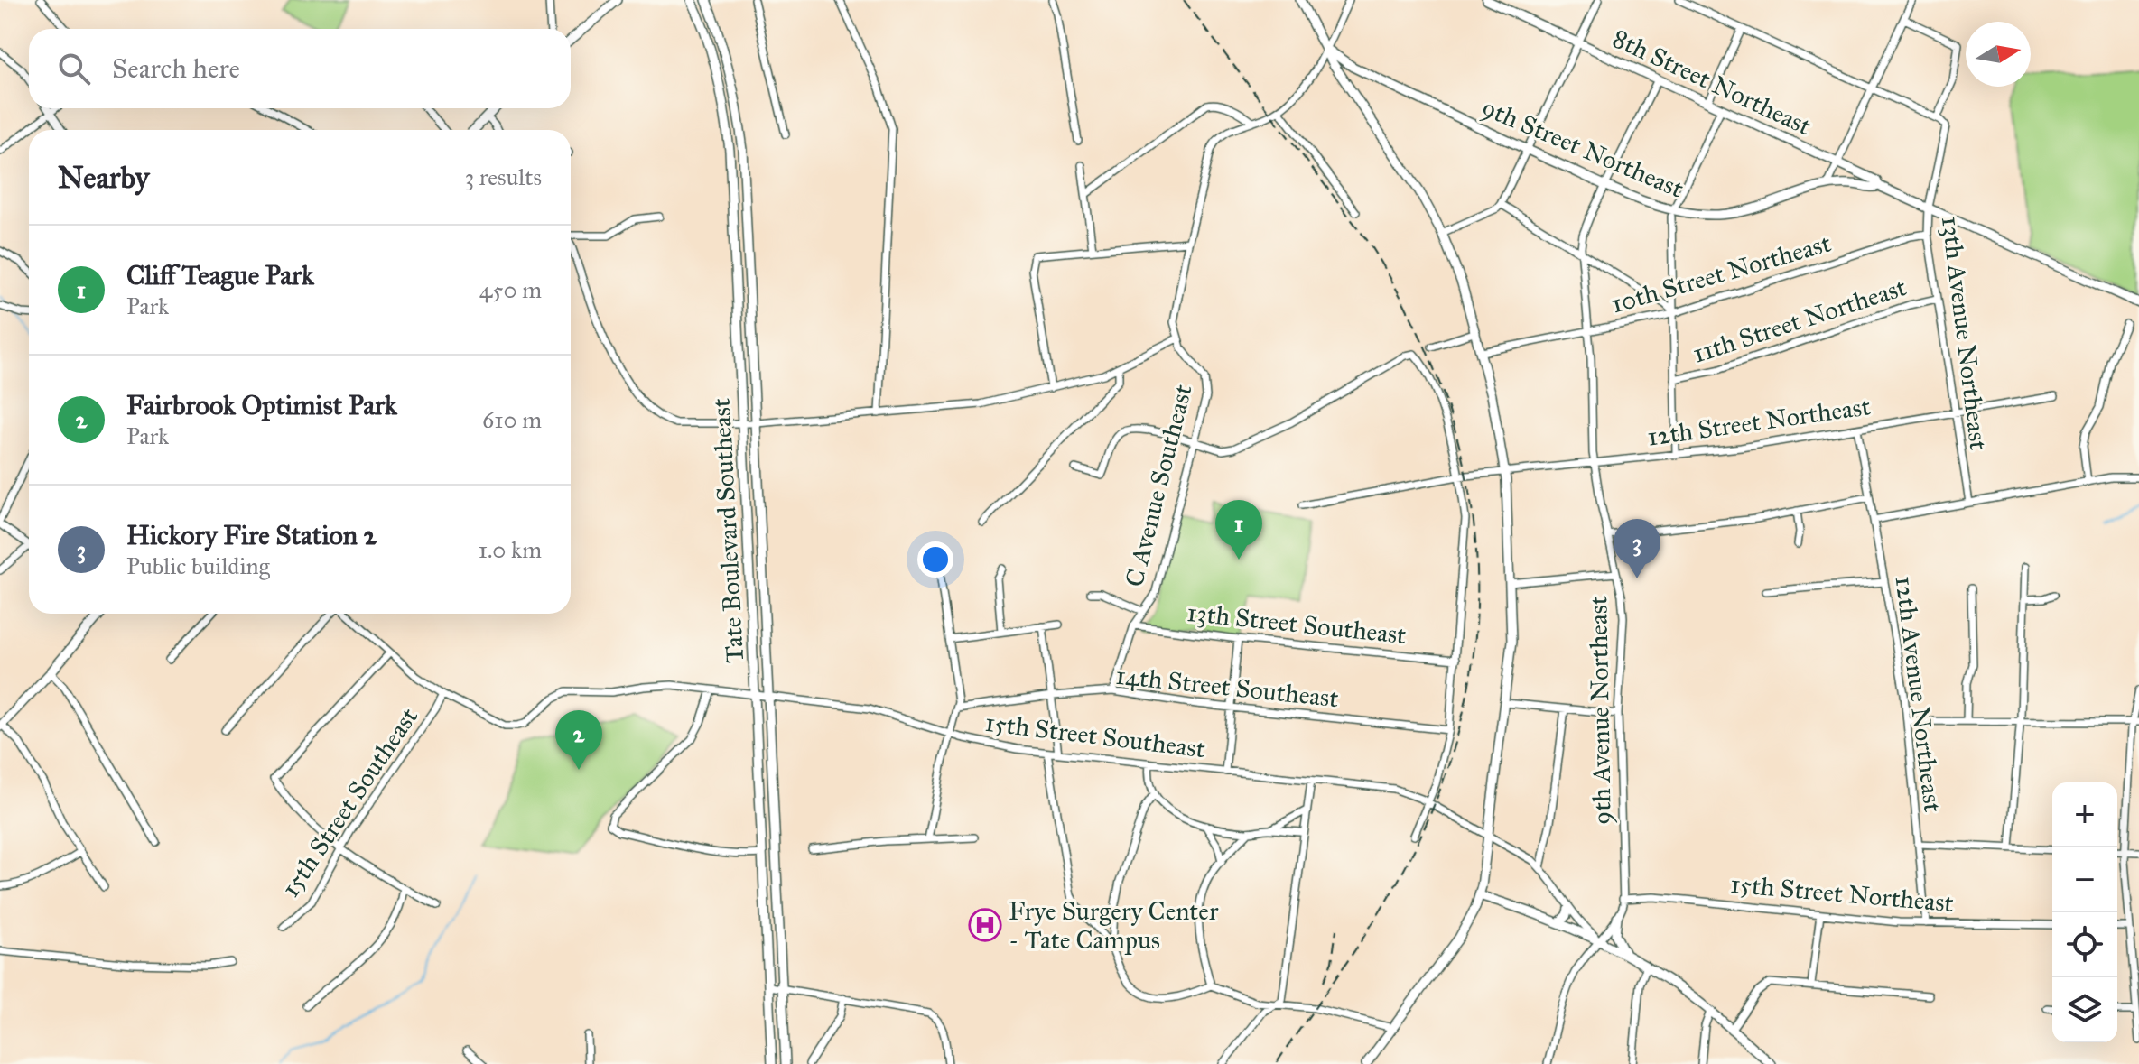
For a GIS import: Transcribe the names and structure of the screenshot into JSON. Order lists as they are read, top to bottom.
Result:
{
  "streets": {
    "main road": ["8th Street Northeast", "9th Street Northeast", "Tate Boulevard Southeast"],
    "street": [
      "10th Street Northeast",
      "11th Street Northeast",
      "13th Avenue Northeast",
      "12th Street Northeast",
      "C Avenue Southeast",
      "13th Street Southeast",
      "14th Street Southeast",
      "12th Avenue Northeast",
      "9th Avenue Northeast",
      "15th Street Southeast",
      "15th Street Northeast"
    ]
  },
  "crossings": [
    ["8th Street Northeast", "9th Street Northeast"],
    ["10th Street Northeast", "13th Avenue Northeast"],
    ["10th Street Northeast", "9th Avenue Northeast"],
    ["11th Street Northeast", "13th Avenue Northeast"],
    ["13th Avenue Northeast", "12th Street Northeast"],
    ["12th Street Northeast", "12th Avenue Northeast"],
    ["12th Street Northeast", "9th Avenue Northeast"],
    ["C Avenue Southeast", "13th Street Southeast"],
    ["C Avenue Southeast", "14th Street Southeast"],
    ["Tate Boulevard Southeast", "15th Street Southeast"],
    ["12th Avenue Northeast", "15th Street Northeast"],
    ["9th Avenue Northeast", "15th Street Northeast"]
  ],
  "places": {
    "hospital": ["Frye Surgery Center - Tate Campus"]
  },
  "north": "right",
  "page": {
    "search": "Search here",
    "heading": ["Nearby", "3 results"],
    "list": [
      {
        "mark": "1",
        "name": "Cliff Teague Park",
        "note": "Park",
        "value": "450 m"
      },
      {
        "mark": "2",
        "name": "Fairbrook Optimist Park",
        "note": "Park",
        "value": "610 m"
      },
      {
        "mark": "3",
        "name": "Hickory Fire Station 2",
        "note": "Public building",
        "value": "1.0 km"
      }
    ],
    "pins": ["1", "3", "2"],
    "map_buttons": ["+", "−"]
  }
}
